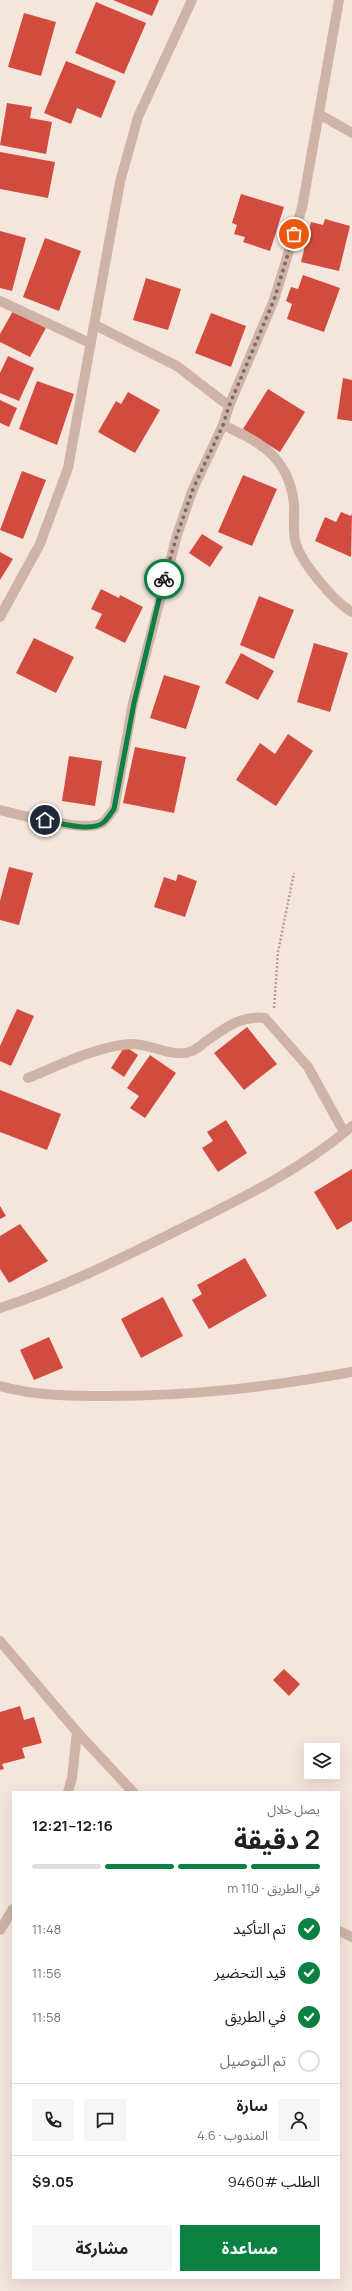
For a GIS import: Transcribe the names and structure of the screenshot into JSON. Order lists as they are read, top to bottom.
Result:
{
  "page": {
    "heading": ["2 دقيقة", "يصل خلال", "12:16–12:21"],
    "panel": [
      "سارة",
      "المندوب · 4.6",
      "الطلب #9460",
      "$9.05"
    ],
    "bar": "في الطريق · 110 m",
    "list": [
      ["تم التأكيد", "11:48"],
      ["قيد التحضير", "11:56"],
      ["في الطريق", "11:58"],
      "تم التوصيل"
    ],
    "buttons": ["مساعدة", "مشاركة"]
  }
}
